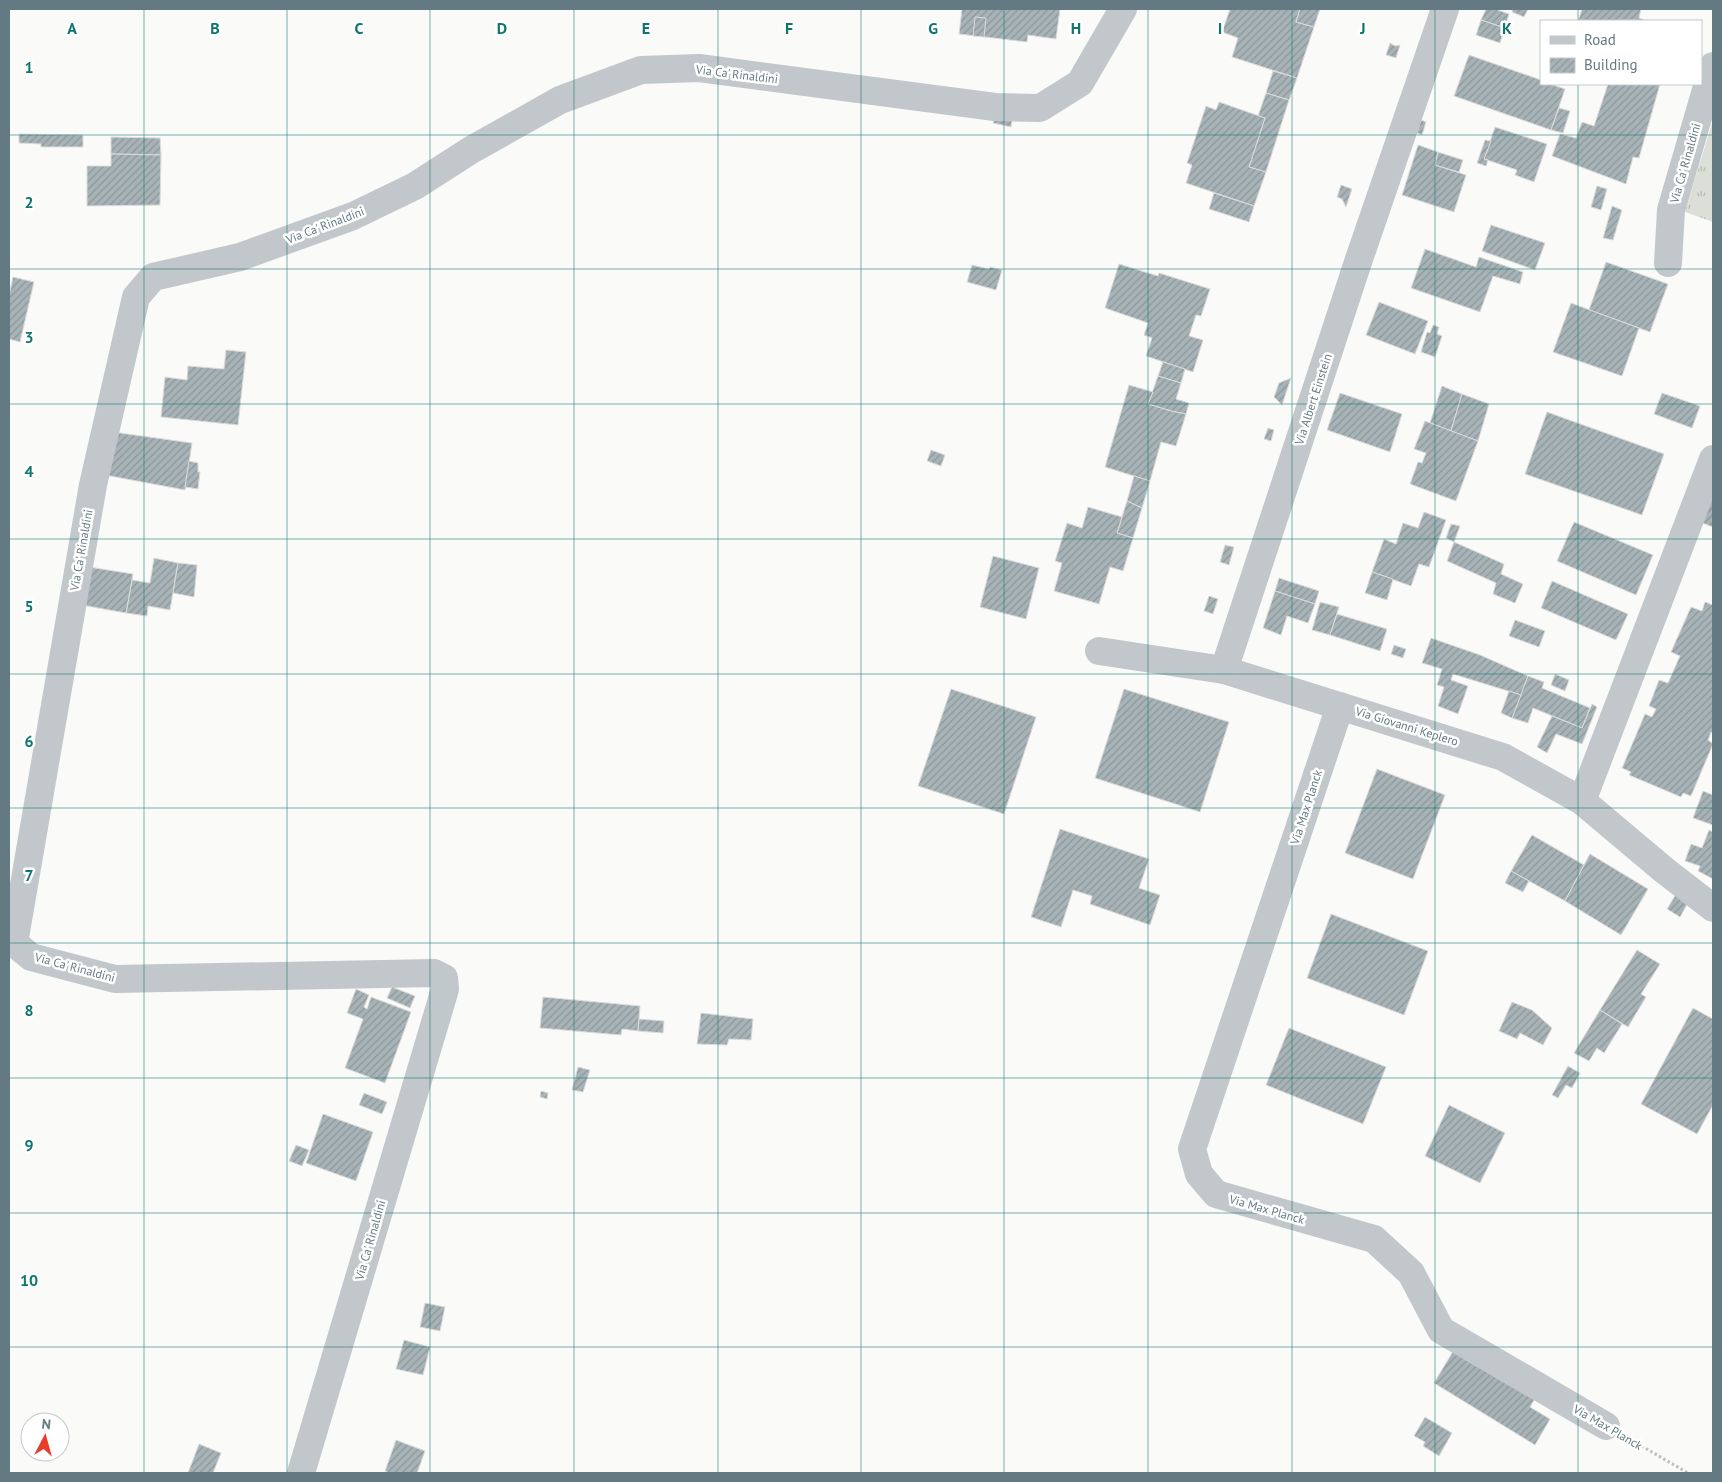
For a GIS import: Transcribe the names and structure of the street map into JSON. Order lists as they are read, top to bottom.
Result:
{
  "streets": {
    "street": [
      "Via Ca' Rinaldini",
      "Via Albert Einstein",
      "Via Giovanni Keplero",
      "Via Max Planck"
    ]
  },
  "crossings": [
    ["Via Albert Einstein", "Via Giovanni Keplero"],
    ["Via Giovanni Keplero", "Via Max Planck"]
  ],
  "legend": ["Road", "Building"],
  "north": "top",
  "grid": {
    "columns": [
      "A",
      "B",
      "C",
      "D",
      "E",
      "F",
      "G",
      "H",
      "I",
      "J",
      "K"
    ],
    "rows": [
      "1",
      "2",
      "3",
      "4",
      "5",
      "6",
      "7",
      "8",
      "9",
      "10"
    ]
  }
}
